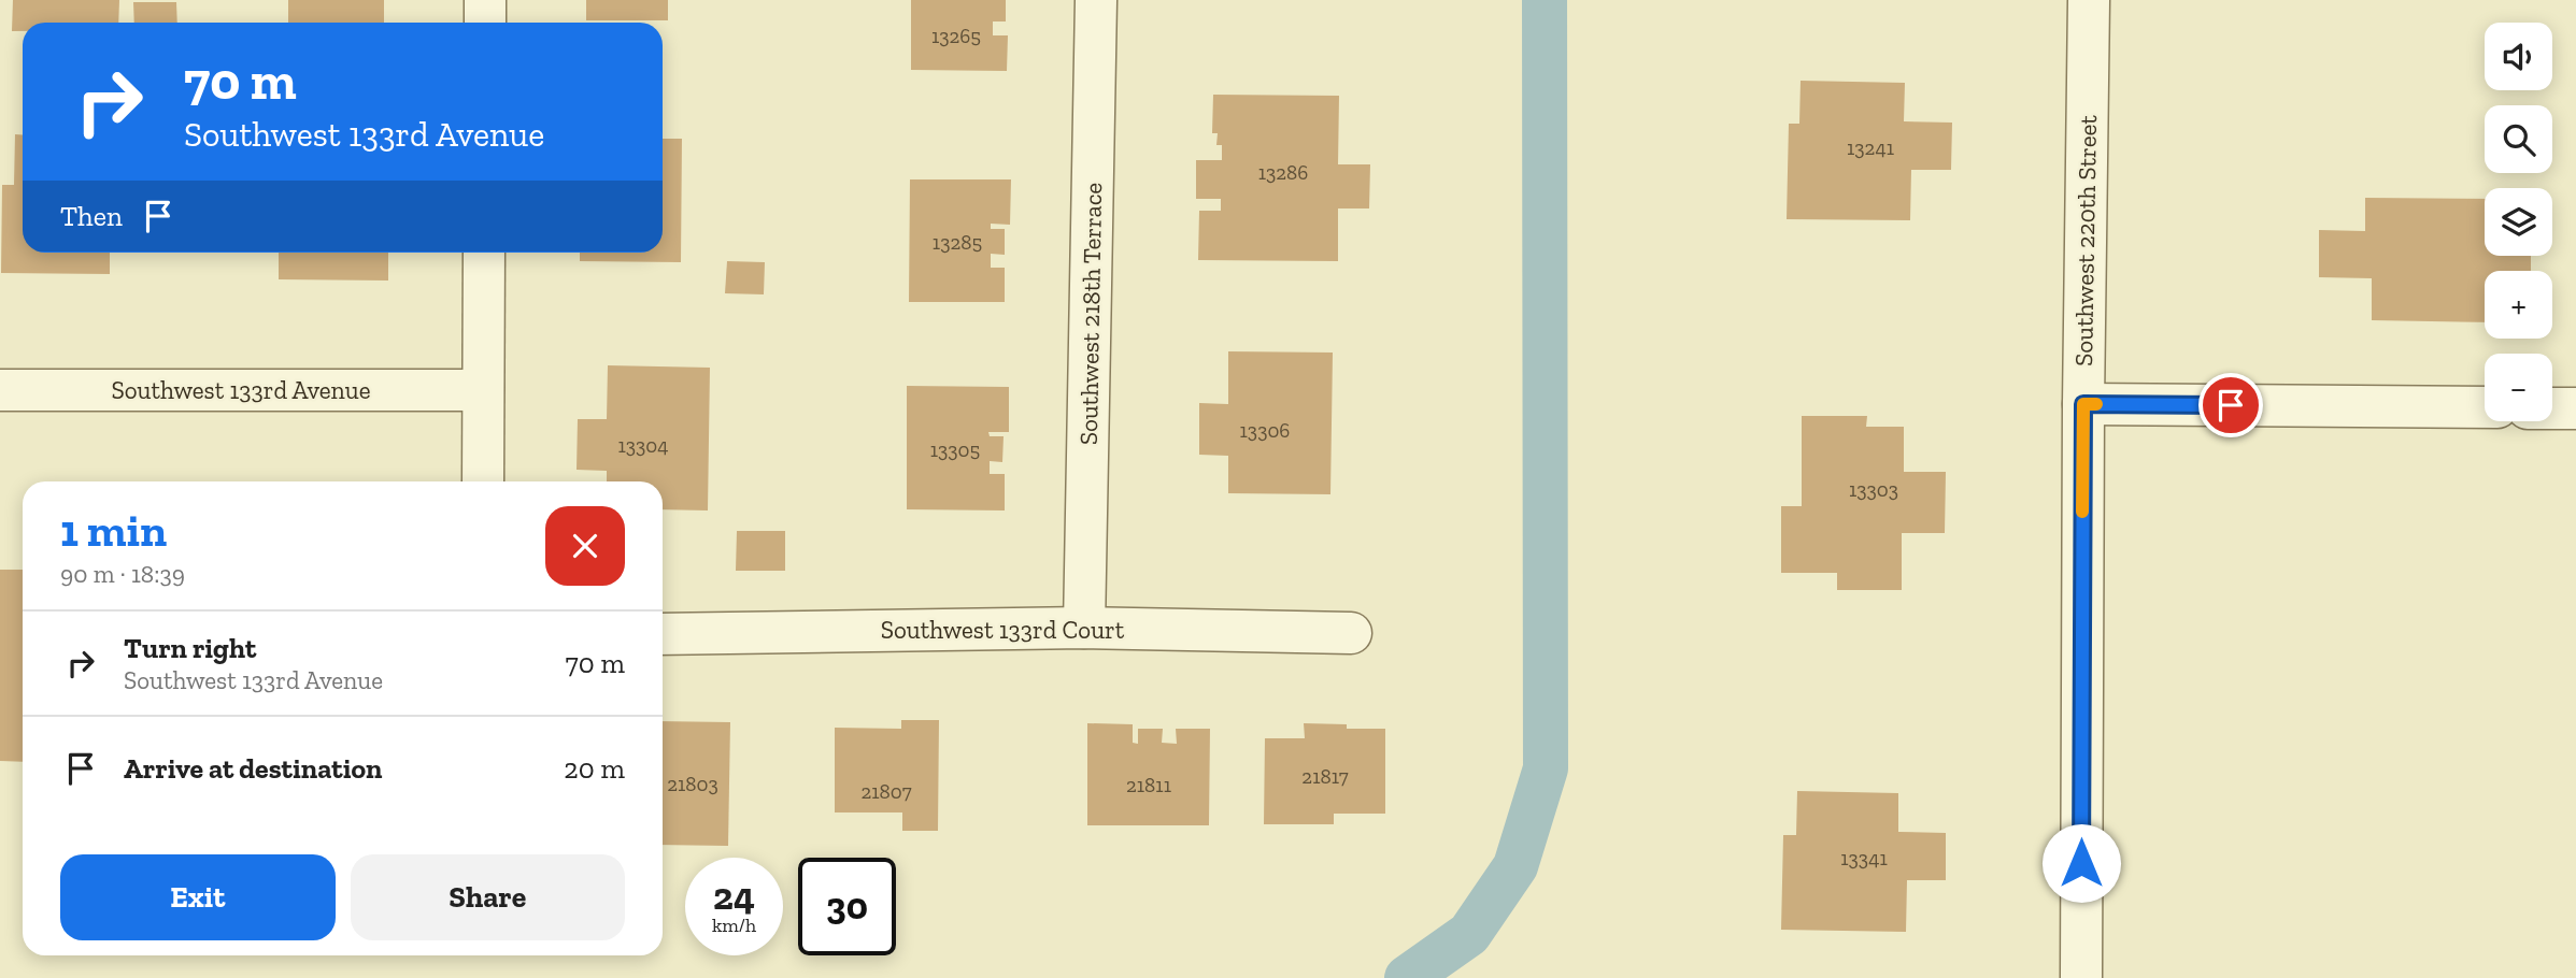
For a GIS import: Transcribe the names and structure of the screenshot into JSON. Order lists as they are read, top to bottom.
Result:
{
  "streets": {
    "street": [
      "Southwest 220th Street",
      "Southwest 218th Terrace",
      "Southwest 133rd Avenue",
      "Southwest 133rd Court"
    ]
  },
  "crossings": [
    ["Southwest 218th Terrace", "Southwest 133rd Court"]
  ],
  "house_numbers": [
    "13265",
    "13241",
    "13286",
    "13285",
    "13306",
    "13304",
    "13305",
    "13303",
    "21817",
    "21803",
    "21811",
    "21807",
    "13341"
  ],
  "page": {
    "map_buttons": ["+", "−"],
    "turn": ["70 m", "Southwest 133rd Avenue"],
    "then": "Then",
    "heading": ["1 min", "90 m · 18:39"],
    "list": [
      {
        "name": "Turn right",
        "note": "Southwest 133rd Avenue",
        "value": "70 m"
      },
      {
        "name": "Arrive at destination",
        "value": "20 m"
      }
    ],
    "buttons": ["Exit", "Share"],
    "speed": "24 km/h",
    "limit": "30"
  }
}
